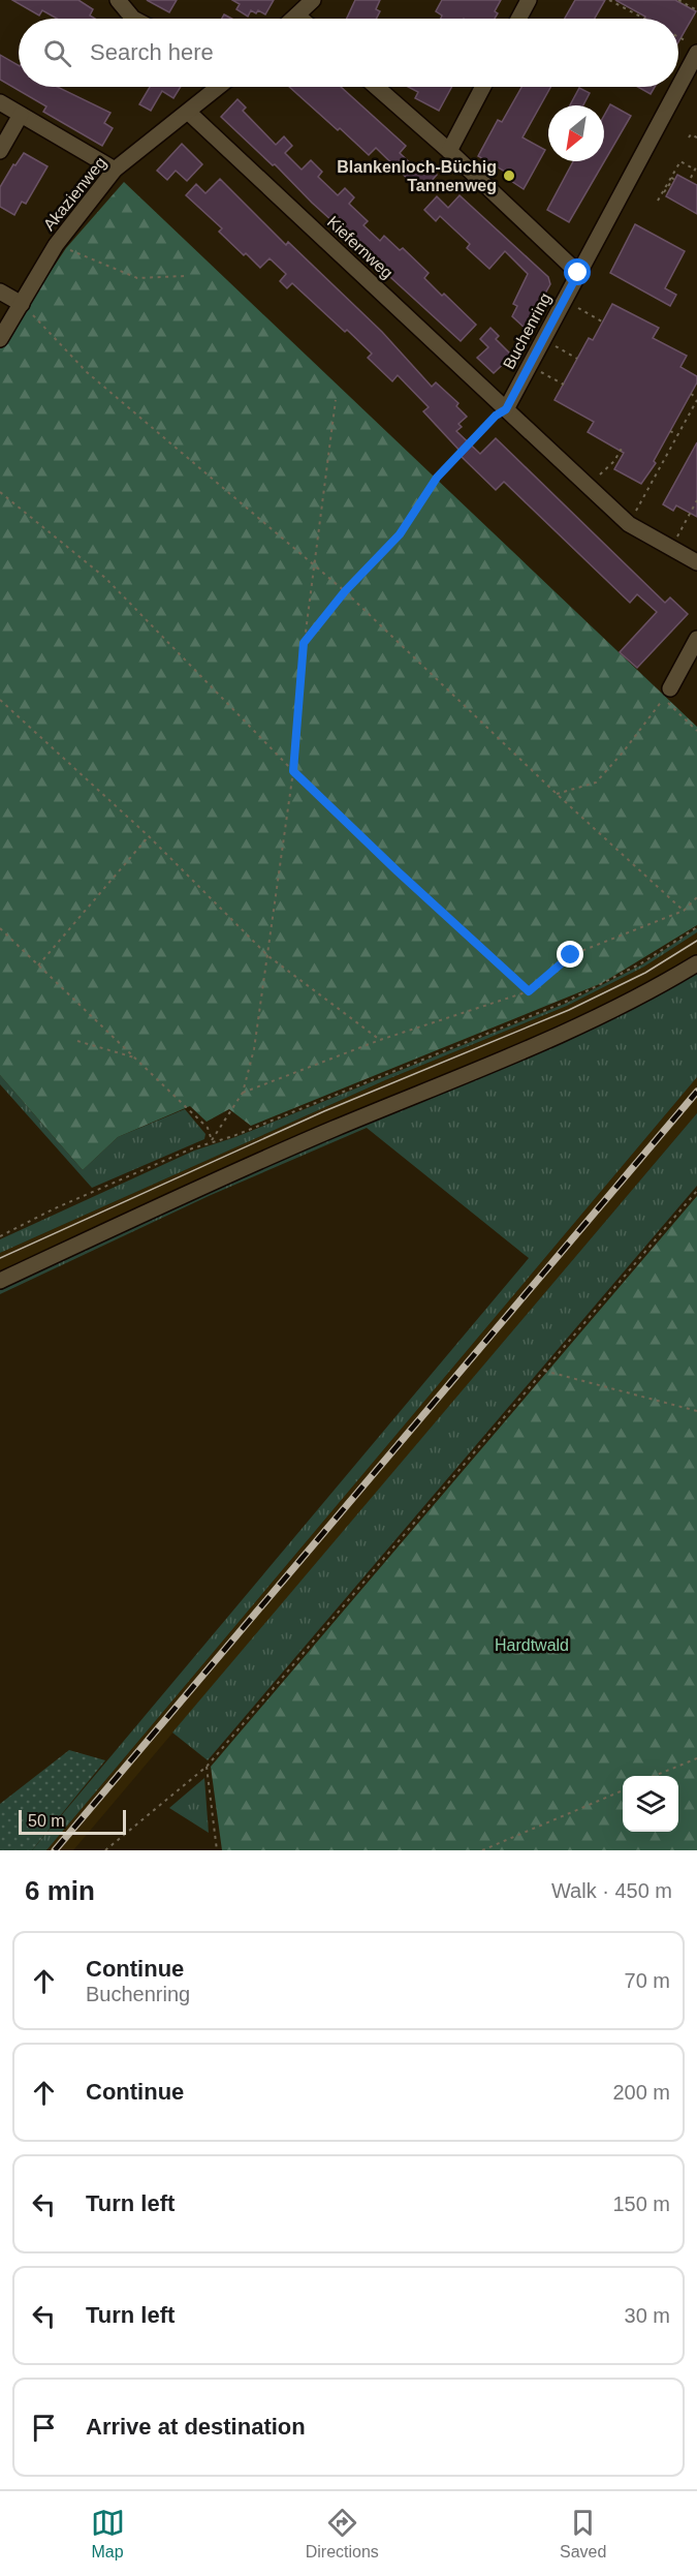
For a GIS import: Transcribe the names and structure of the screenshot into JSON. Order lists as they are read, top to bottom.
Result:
{
  "streets": {
    "street": ["Akazienweg", "Kiefernweg", "Buchenring"]
  },
  "crossings": [
    ["Akazienweg", "Kiefernweg"],
    ["Kiefernweg", "Buchenring"]
  ],
  "parks": ["Hardtwald"],
  "places": ["Blankenloch-Büchig Tannenweg"],
  "scale_bar": "50 m",
  "north": "bottom left",
  "page": {
    "search": "Search here",
    "scale": "50 m",
    "heading": ["6 min", "Walk · 450 m"],
    "list": [
      ["Continue", "Buchenring", "70 m"],
      ["Continue", "200 m"],
      ["Turn left", "150 m"],
      ["Turn left", "30 m"],
      "Arrive at destination"
    ],
    "nav": ["Map", "Directions", "Saved"]
  }
}
